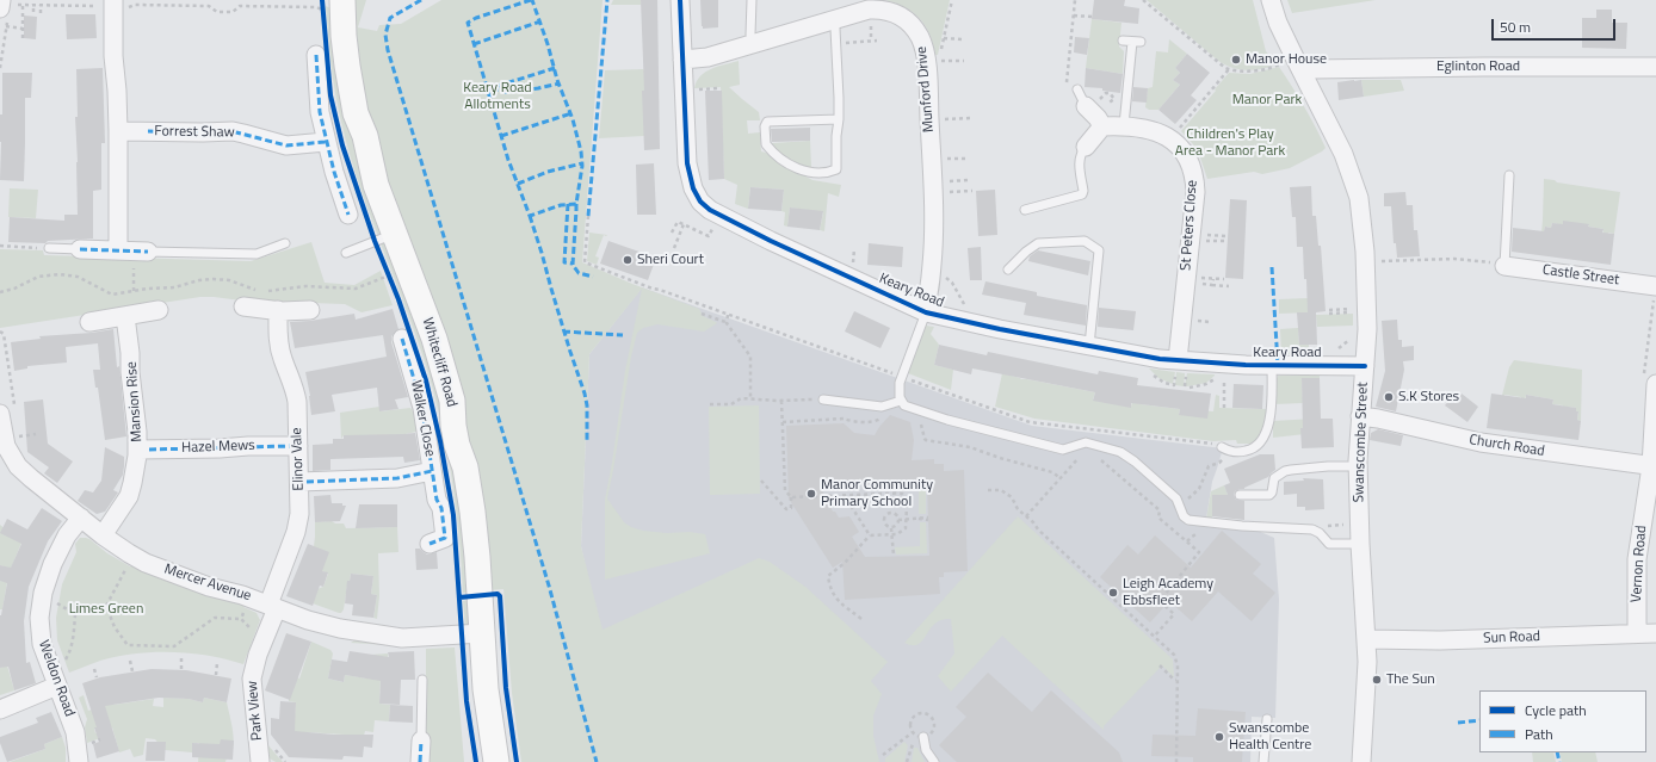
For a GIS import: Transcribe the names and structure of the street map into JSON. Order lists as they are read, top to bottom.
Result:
{
  "streets": {
    "street": [
      "Eglinton Road",
      "Munford Drive",
      "Forrest Shaw",
      "St Peters Close",
      "Castle Street",
      "Keary Road",
      "Whitecliff Road",
      "Mansion Rise",
      "Walker Close",
      "Swanscombe Street",
      "Church Road",
      "Hazel Mews",
      "Elinor Vale",
      "Vernon Road",
      "Mercer Avenue",
      "Sun Road",
      "Weldon Road",
      "Park View"
    ]
  },
  "crossings": [
    ["Eglinton Road", "Swanscombe Street"],
    ["Munford Drive", "Keary Road"],
    ["St Peters Close", "Keary Road"],
    ["Keary Road", "Swanscombe Street"],
    ["Whitecliff Road", "Mercer Avenue"],
    ["Mansion Rise", "Hazel Mews"],
    ["Mansion Rise", "Mercer Avenue"],
    ["Walker Close", "Elinor Vale"],
    ["Swanscombe Street", "Church Road"],
    ["Swanscombe Street", "Sun Road"],
    ["Church Road", "Vernon Road"],
    ["Hazel Mews", "Elinor Vale"],
    ["Elinor Vale", "Mercer Avenue"],
    ["Elinor Vale", "Park View"],
    ["Vernon Road", "Sun Road"],
    ["Mercer Avenue", "Weldon Road"],
    ["Mercer Avenue", "Park View"]
  ],
  "parks": [
    "Keary Road Allotments",
    "Manor Park",
    "Children's Play Area - Manor Park",
    "Limes Green"
  ],
  "places": [
    "Manor House",
    "Sheri Court",
    "S.K Stores",
    "Manor Community Primary School",
    "Leigh Academy Ebbsfleet",
    "The Sun",
    "Swanscombe Health Centre"
  ],
  "legend": ["Cycle path", "Path"],
  "scale_bar": "50 m"
}
